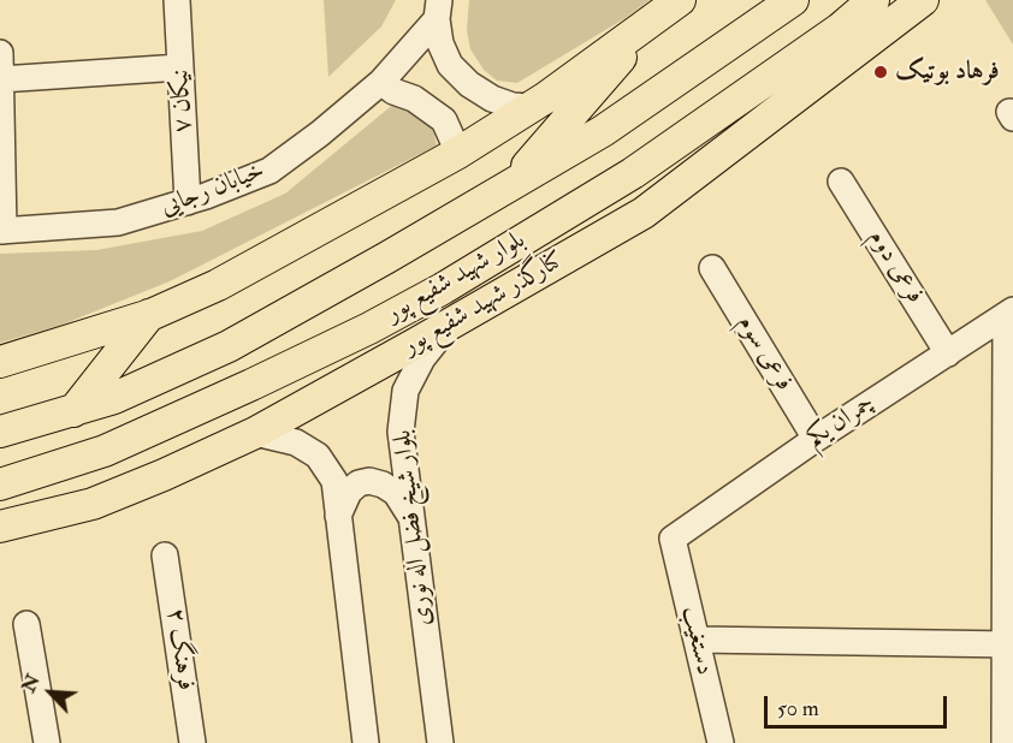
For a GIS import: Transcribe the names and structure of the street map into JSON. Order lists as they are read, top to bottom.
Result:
{
  "streets": {
    "main road": ["بلوار شهید شفیع پور", "کنارگذر شهید شفیع پور"],
    "street": [
      "نیکان ۷",
      "خیابان رجایی",
      "فرعی دوم",
      "فرعی سوم",
      "چمران یکم",
      "بلوار شیخ فضل اله نوری",
      "دستغیب",
      "فرهنگ ۲"
    ]
  },
  "crossings": [
    ["نیکان ۷", "خیابان رجایی"],
    ["فرعی دوم", "چمران یکم"],
    ["کنارگذر شهید شفیع پور", "بلوار شیخ فضل اله نوری"],
    ["فرعی سوم", "چمران یکم"],
    ["چمران یکم", "دستغیب"]
  ],
  "places": ["فرهاد بوتیک"],
  "scale_bar": "50 m",
  "north": "top left"
}
